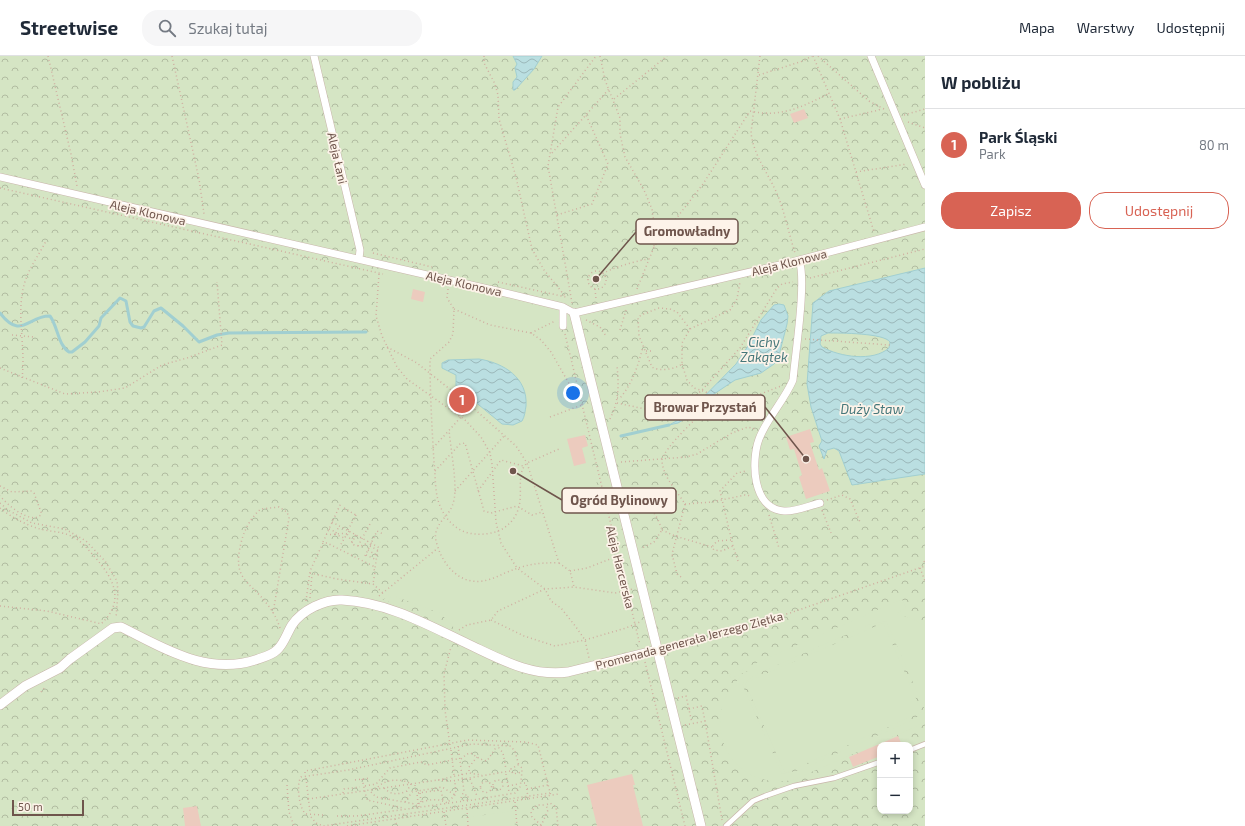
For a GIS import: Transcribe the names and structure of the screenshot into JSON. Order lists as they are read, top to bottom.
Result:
{
  "streets": {
    "street": [
      "Aleja Łani",
      "Aleja Klonowa",
      "Aleja Harcerska",
      "Promenada generała Jerzego Ziętka"
    ]
  },
  "crossings": [
    ["Aleja Łani", "Aleja Klonowa"],
    ["Aleja Klonowa", "Aleja Harcerska"],
    ["Aleja Harcerska", "Promenada generała Jerzego Ziętka"]
  ],
  "water": ["Cichy Zakątek", "Duży Staw"],
  "places": ["Gromowładny", "Browar Przystań", "Ogród Bylinowy"],
  "scale_bar": "50 m",
  "page": {
    "header": "Streetwise",
    "search": "Szukaj tutaj",
    "nav": ["Mapa", "Warstwy", "Udostępnij"],
    "heading": "W pobliżu",
    "list": [
      {
        "mark": "1",
        "name": "Park Śląski",
        "note": "Park",
        "value": "80 m"
      }
    ],
    "buttons": ["Zapisz", "Udostępnij"],
    "pins": "1",
    "map_buttons": ["+", "−"],
    "scale": "50 m"
  }
}
